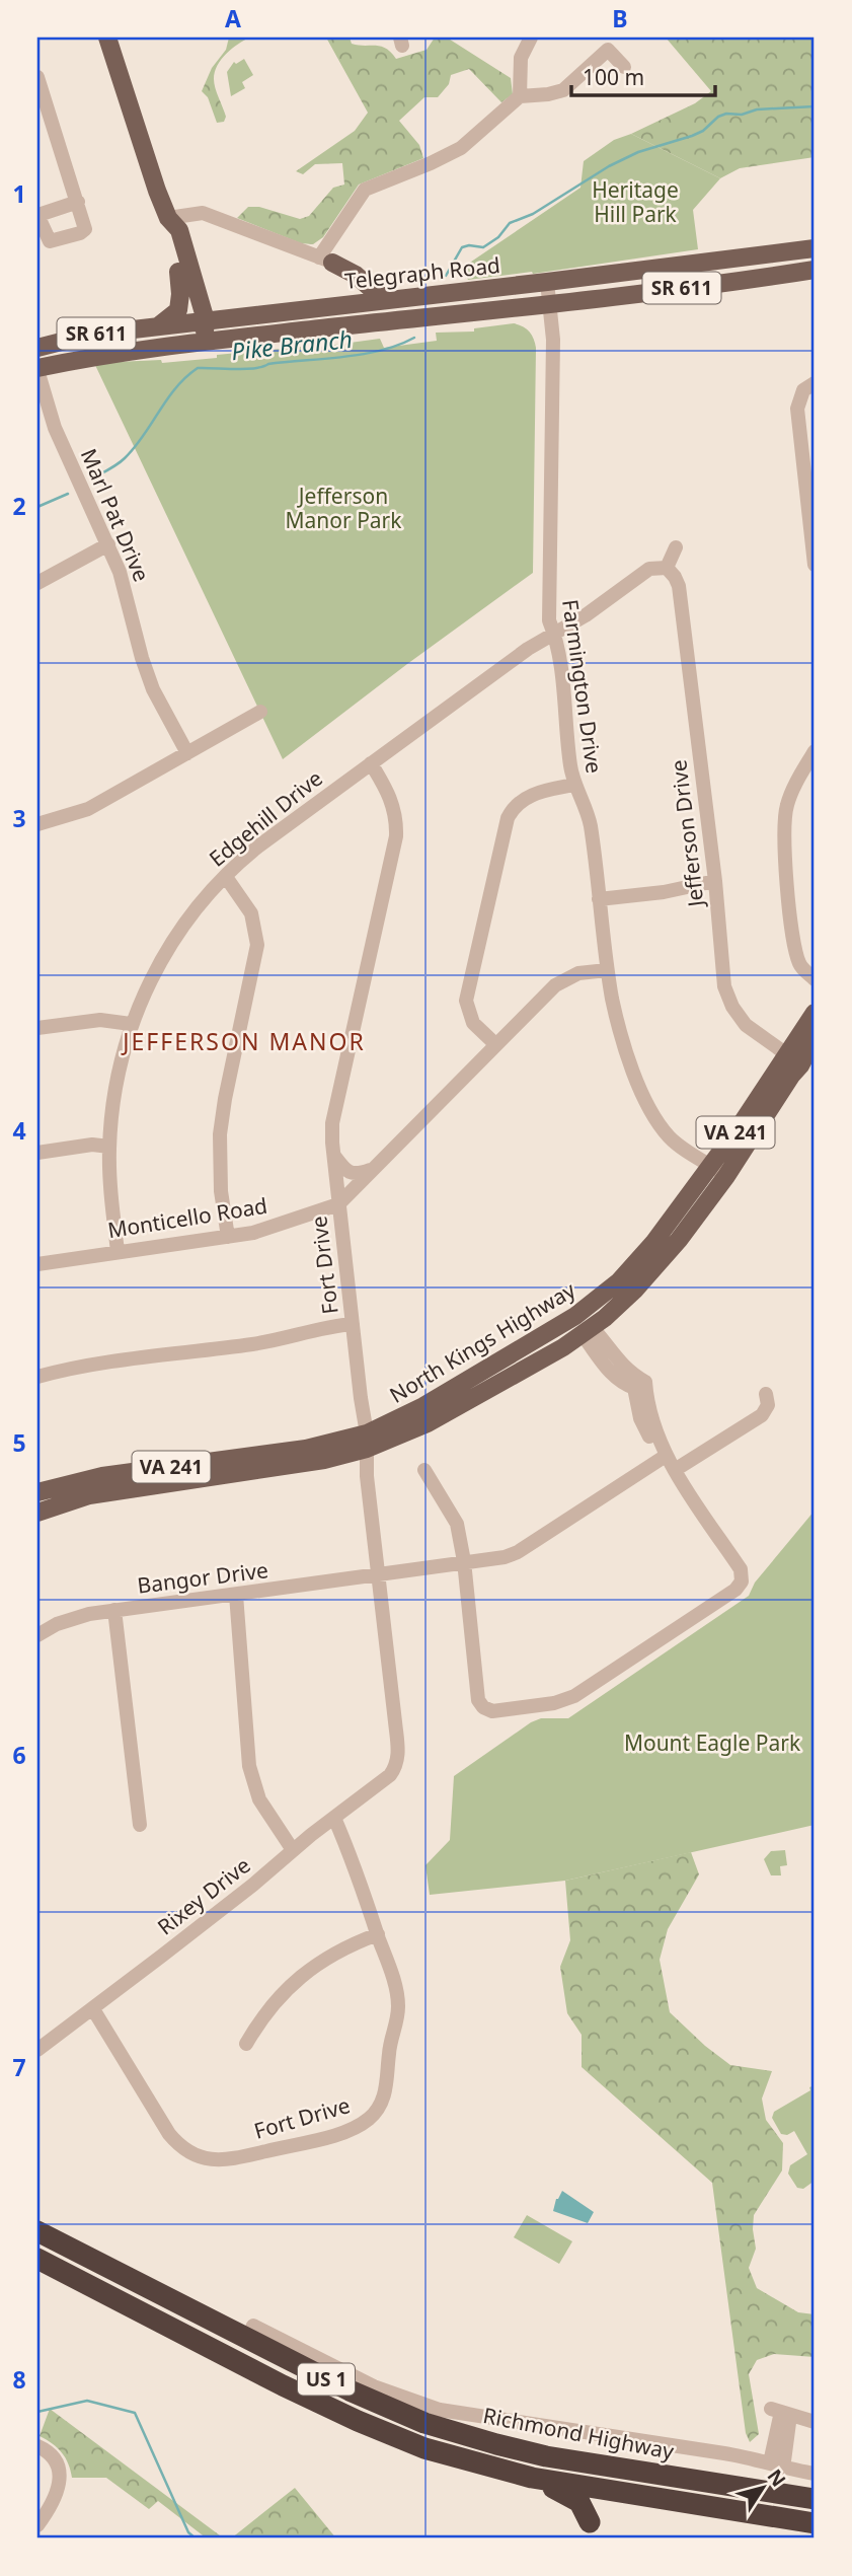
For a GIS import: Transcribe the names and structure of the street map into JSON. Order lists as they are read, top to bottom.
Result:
{
  "streets": {
    "highway": ["US 1", "Richmond Highway"],
    "main road": [
      "Telegraph Road",
      "SR 611",
      "VA 241",
      "North Kings Highway"
    ],
    "street": [
      "Marl Pat Drive",
      "Farmington Drive",
      "Edgehill Drive",
      "Jefferson Drive",
      "Monticello Road",
      "Fort Drive",
      "Bangor Drive",
      "Rixey Drive"
    ]
  },
  "crossings": [
    ["Telegraph Road", "Marl Pat Drive"],
    ["Telegraph Road", "Farmington Drive"],
    ["Farmington Drive", "Edgehill Drive"],
    ["Farmington Drive", "Monticello Road"],
    ["Farmington Drive", "North Kings Highway"],
    ["Edgehill Drive", "Jefferson Drive"],
    ["Edgehill Drive", "Monticello Road"],
    ["Edgehill Drive", "Fort Drive"],
    ["Jefferson Drive", "North Kings Highway"],
    ["Monticello Road", "Fort Drive"],
    ["Fort Drive", "North Kings Highway"],
    ["Fort Drive", "Bangor Drive"],
    ["Fort Drive", "Rixey Drive"]
  ],
  "districts": ["JEFFERSON MANOR"],
  "water": ["Pike Branch"],
  "parks": ["Heritage Hill Park", "Jefferson Manor Park", "Mount Eagle Park"],
  "scale_bar": "100 m",
  "north": "top right",
  "grid": {
    "columns": ["A", "B"],
    "rows": [
      "1",
      "2",
      "3",
      "4",
      "5",
      "6",
      "7",
      "8"
    ]
  }
}
